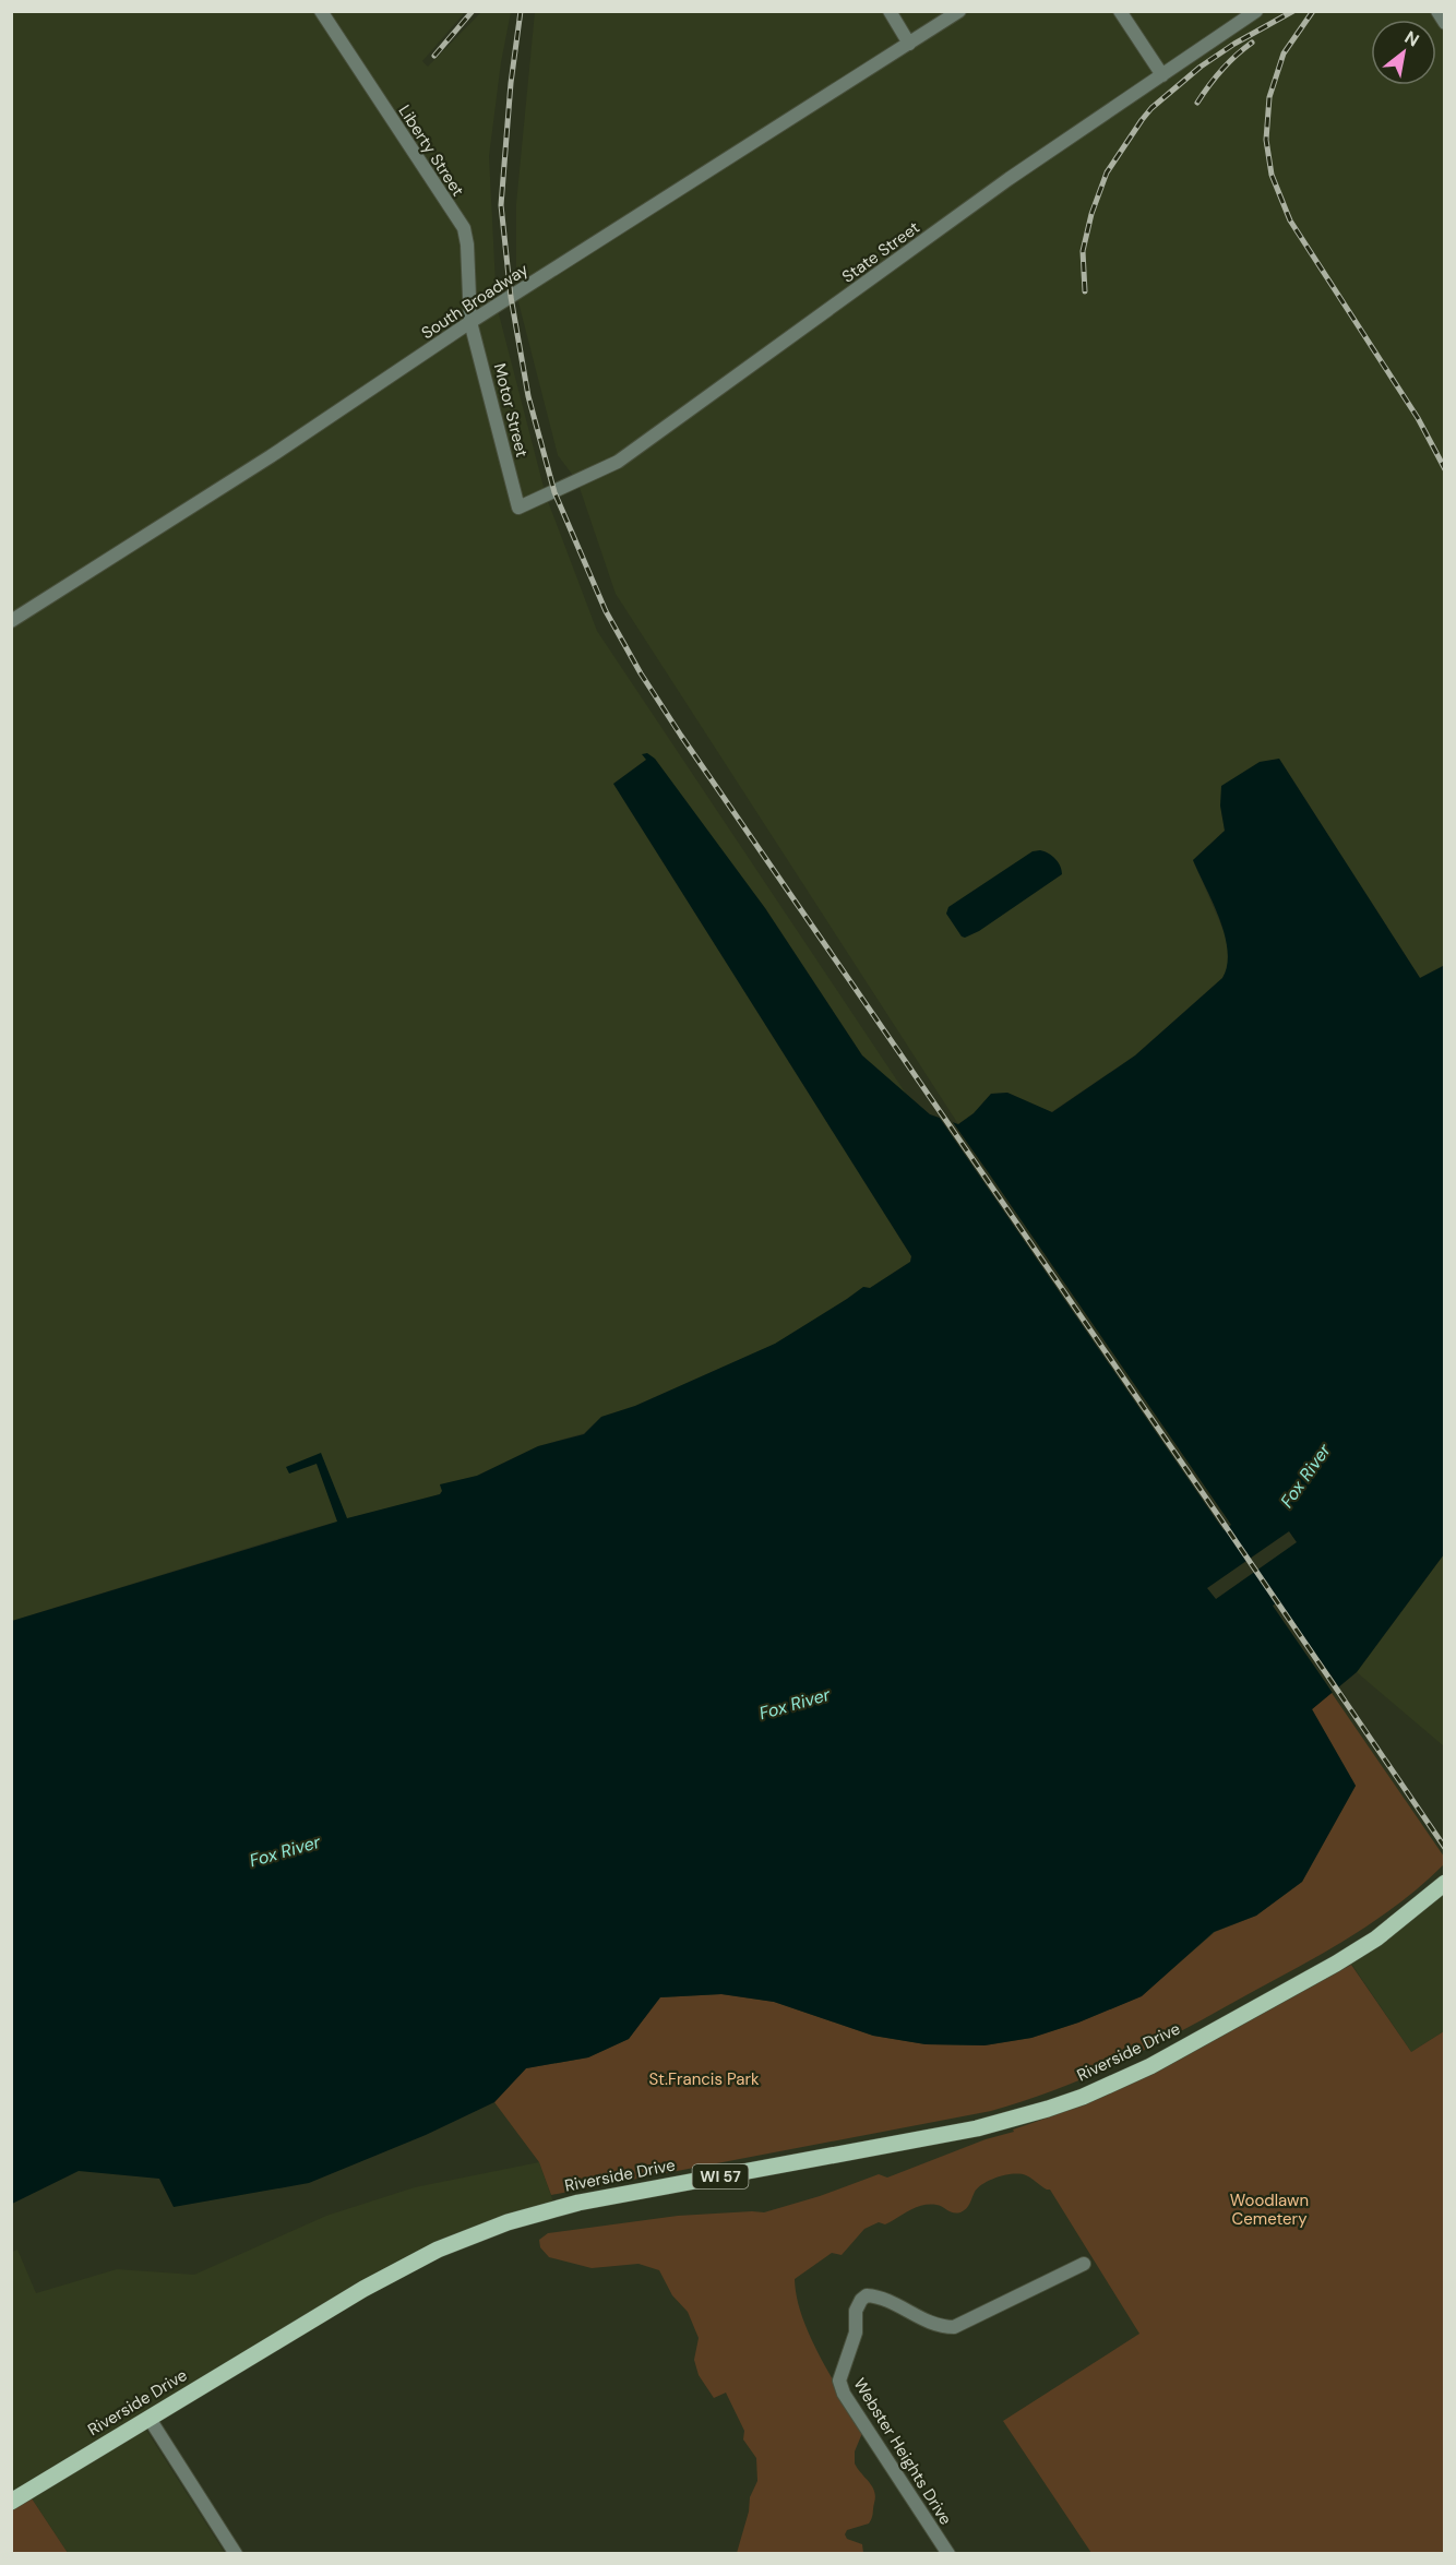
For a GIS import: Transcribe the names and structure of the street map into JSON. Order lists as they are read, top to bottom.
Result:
{
  "streets": {
    "main road": ["Riverside Drive", "WI 57"],
    "street": [
      "Liberty Street",
      "State Street",
      "South Broadway",
      "Motor Street",
      "Webster Heights Drive"
    ]
  },
  "crossings": [
    ["Liberty Street", "South Broadway"],
    ["Liberty Street", "Motor Street"],
    ["State Street", "Motor Street"],
    ["South Broadway", "Motor Street"]
  ],
  "water": ["Fox River"],
  "parks": ["St.Francis Park", "Woodlawn Cemetery"],
  "north": "top right"
}
